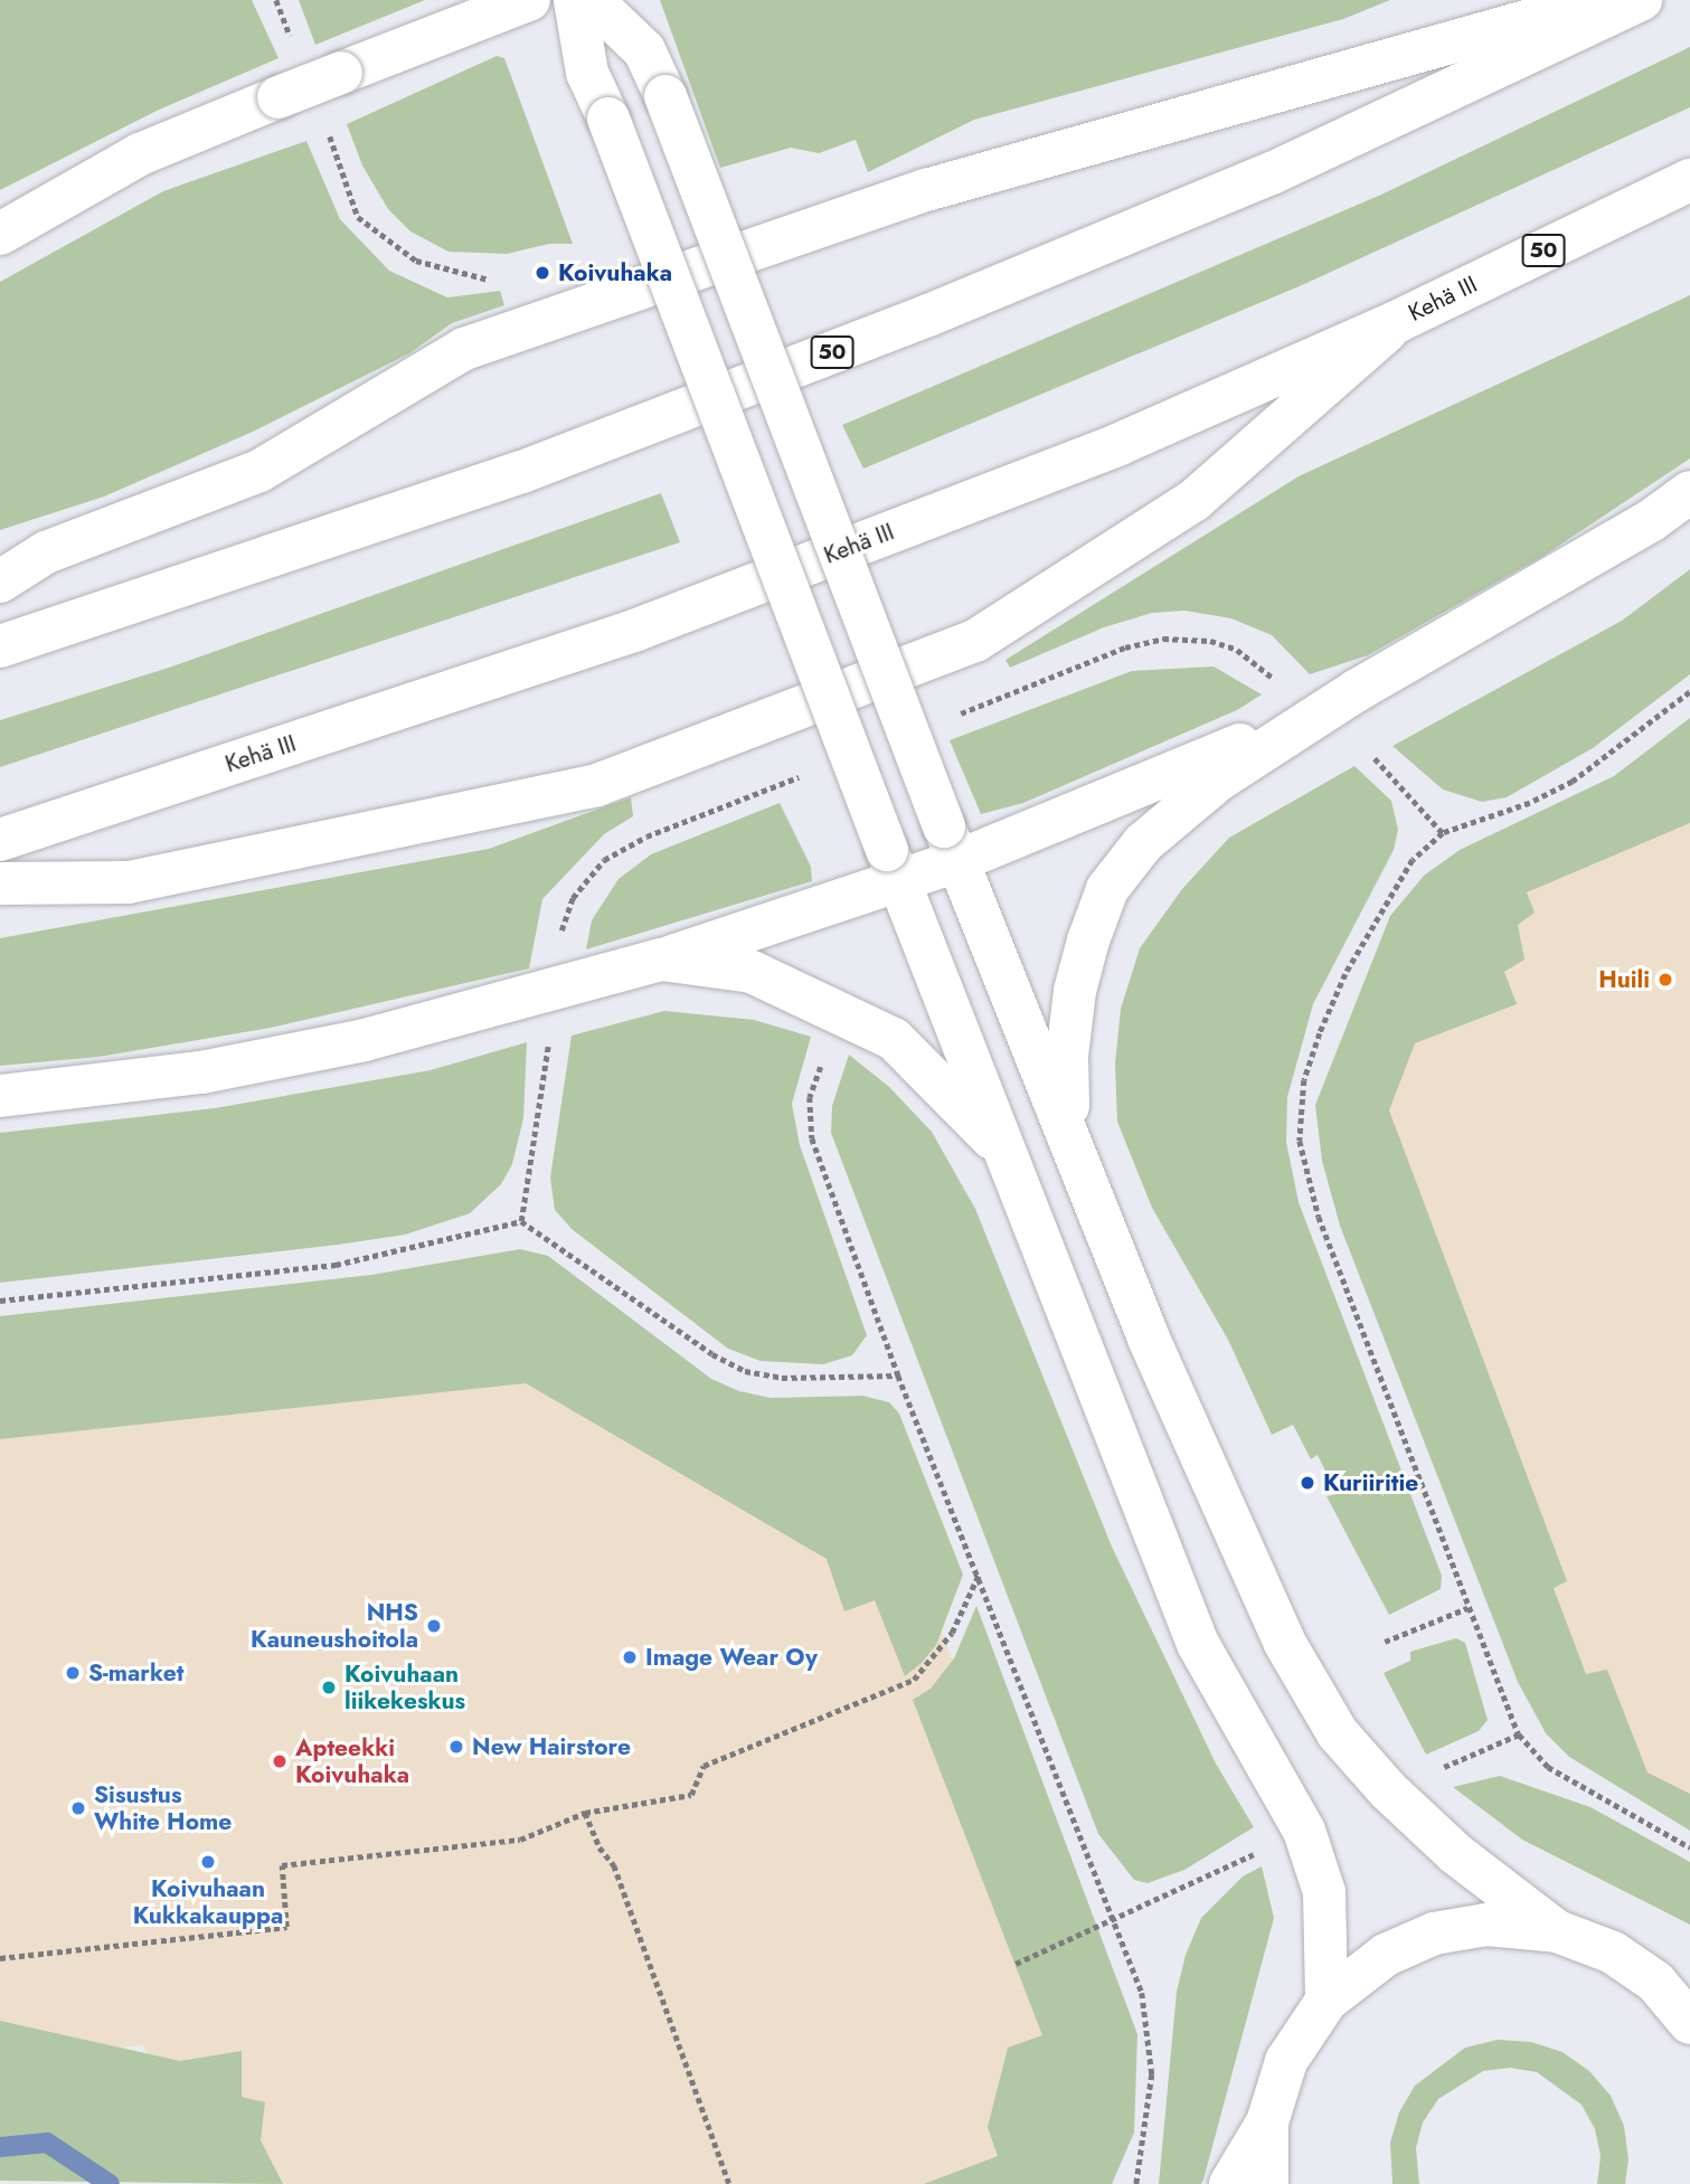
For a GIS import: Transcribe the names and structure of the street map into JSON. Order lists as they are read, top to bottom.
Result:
{
  "streets": {
    "main road": ["50", "Kehä III"]
  },
  "places": [
    "Koivuhaka",
    "Huili",
    "Kuriiritie",
    "NHS Kauneushoitola",
    "Image Wear Oy",
    "S-market",
    "Koivuhaan liikekeskus",
    "New Hairstore",
    "Apteekki Koivuhaka",
    "Sisustus White Home",
    "Koivuhaan Kukkakauppa"
  ]
}
